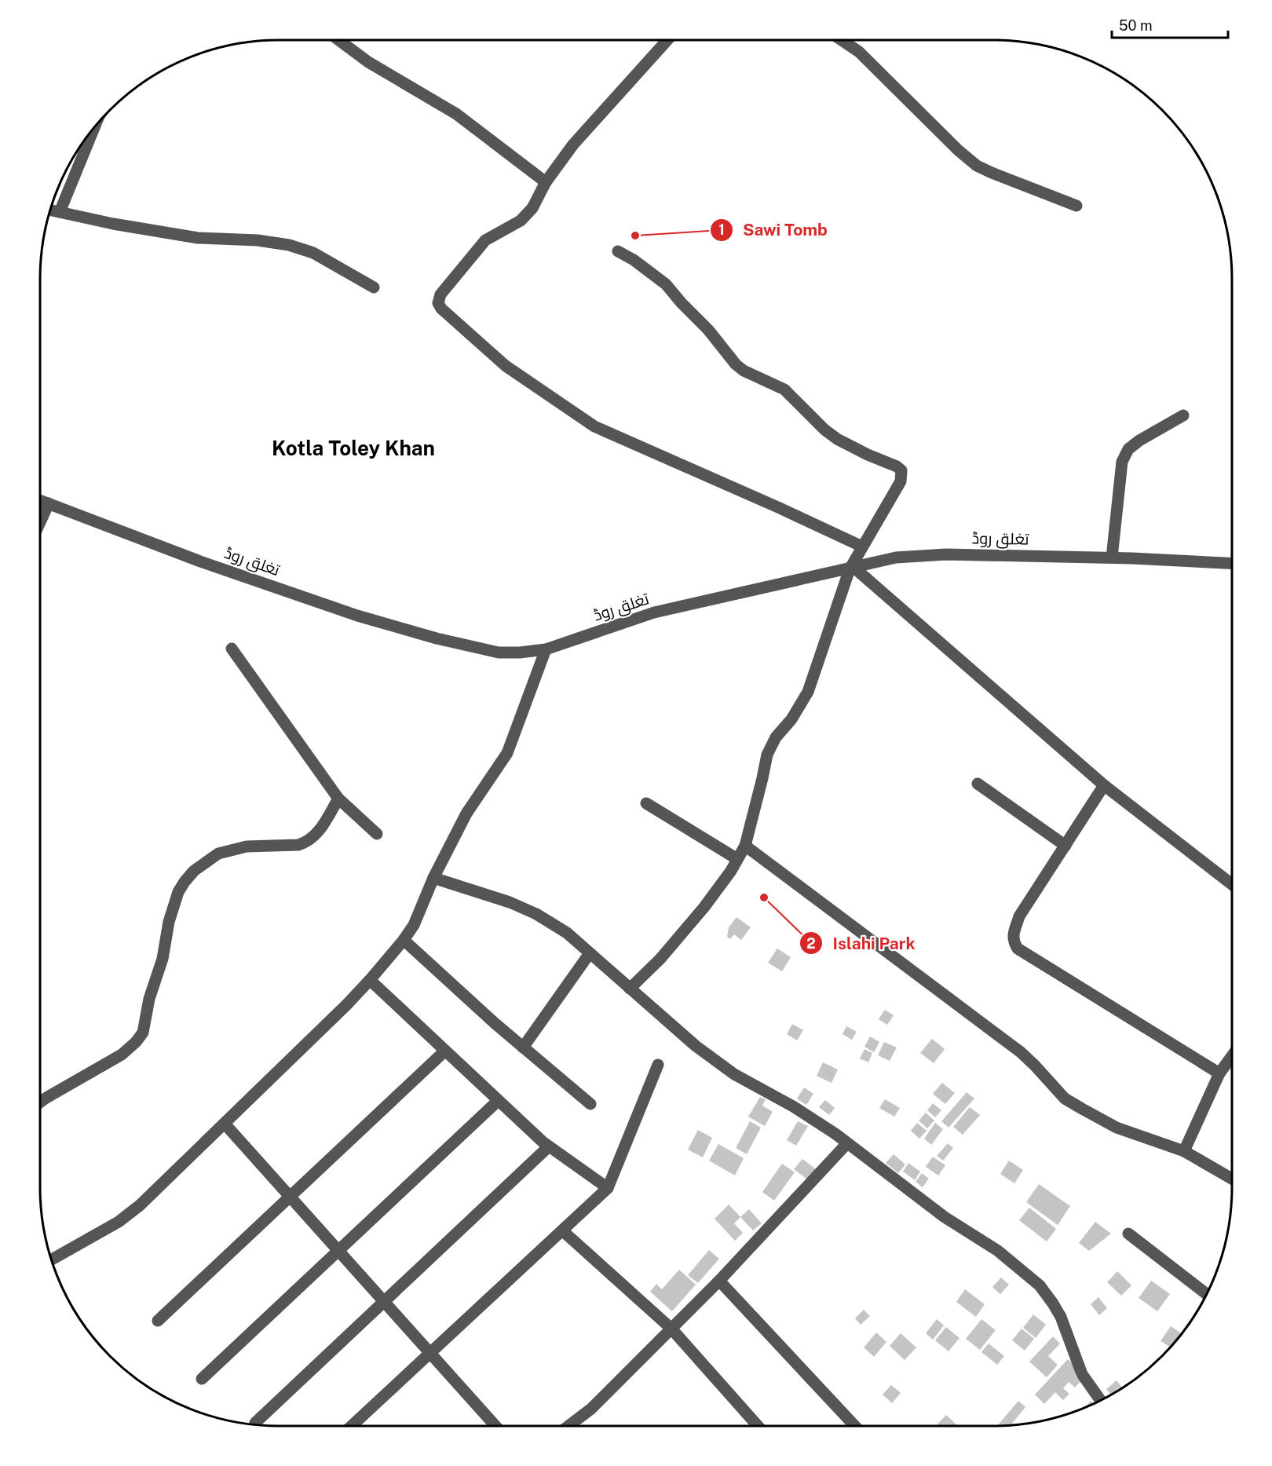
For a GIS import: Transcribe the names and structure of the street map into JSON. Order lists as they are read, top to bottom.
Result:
{
  "streets": {
    "street": ["تغلق روڈ"]
  },
  "districts": ["Kotla Toley Khan"],
  "places": ["Sawi Tomb", "Islahi Park"],
  "scale_bar": "50 m"
}
